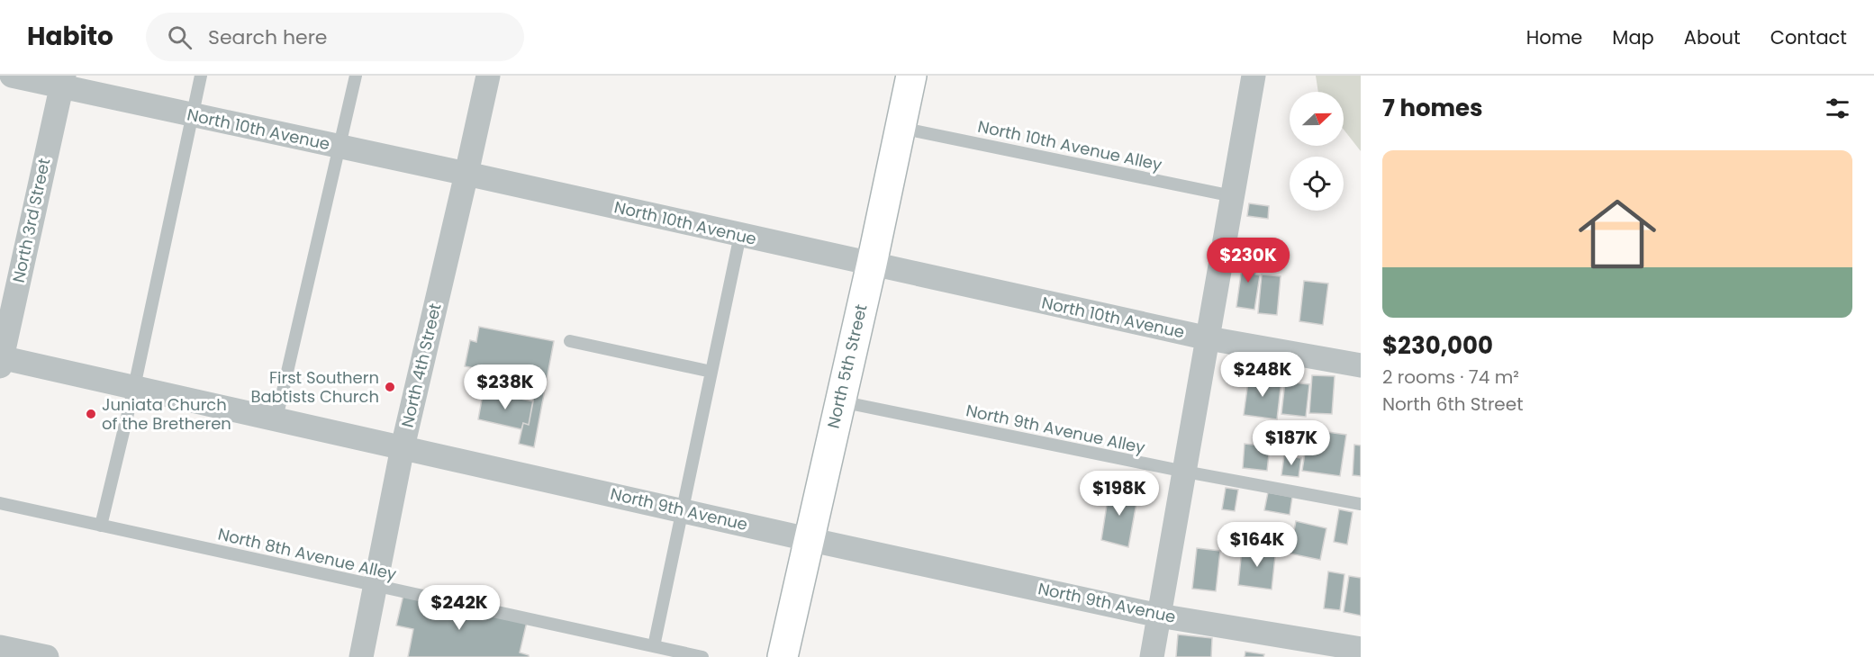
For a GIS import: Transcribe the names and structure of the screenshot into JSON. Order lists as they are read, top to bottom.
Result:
{
  "streets": {
    "street": [
      "North 10th Avenue",
      "North 3rd Street",
      "North 4th Street",
      "North 5th Street",
      "North 9th Avenue"
    ],
    "lane": ["North 10th Avenue Alley", "North 9th Avenue Alley", "North 8th Avenue Alley"]
  },
  "crossings": [
    ["North 10th Avenue", "North 3rd Street"],
    ["North 10th Avenue", "North 4th Street"],
    ["North 10th Avenue", "North 5th Street"],
    ["North 10th Avenue Alley", "North 5th Street"],
    ["North 3rd Street", "North 9th Avenue"],
    ["North 4th Street", "North 9th Avenue"],
    ["North 4th Street", "North 8th Avenue Alley"],
    ["North 5th Street", "North 9th Avenue Alley"],
    ["North 5th Street", "North 9th Avenue"]
  ],
  "places": ["First Southern Babtists Church", "Juniata Church of the Bretheren"],
  "north": "right",
  "page": {
    "header": "Habito",
    "search": "Search here",
    "nav": [
      "Home",
      "Map",
      "About",
      "Contact"
    ],
    "heading": "7 homes",
    "list": [
      {
        "name": "$230,000",
        "note": "2 rooms · 74 m² · North 6th Street"
      }
    ],
    "price": [
      "$230K",
      "$248K",
      "$238K",
      "$187K",
      "$198K",
      "$164K",
      "$242K"
    ]
  }
}
